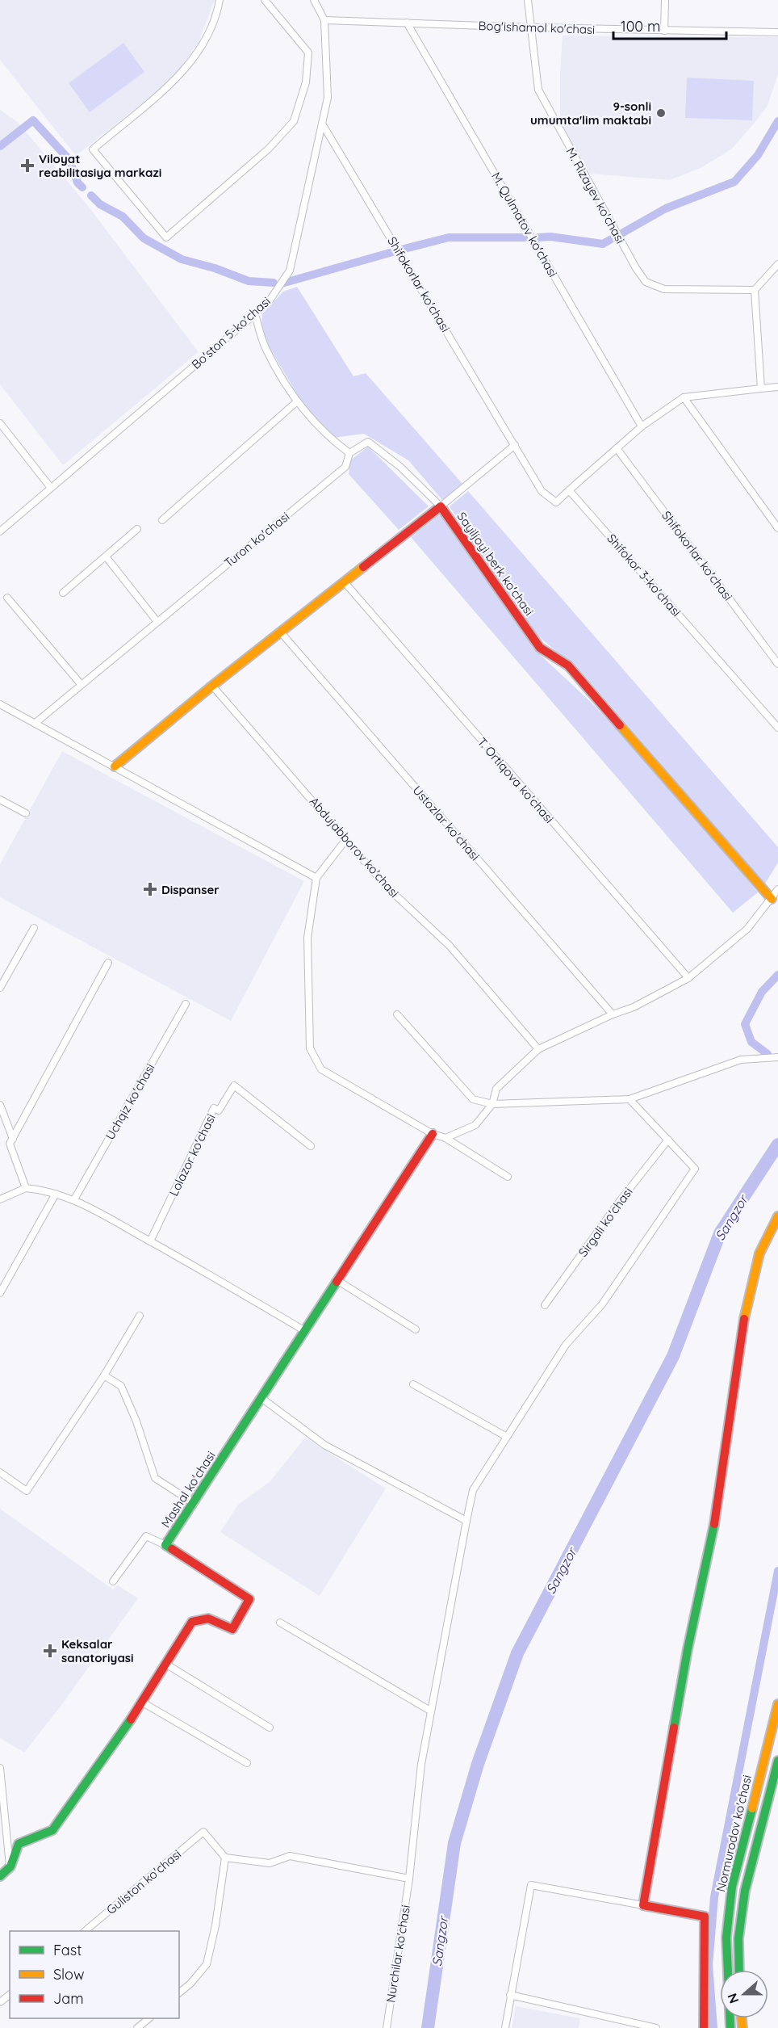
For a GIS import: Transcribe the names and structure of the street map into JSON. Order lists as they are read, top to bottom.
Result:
{
  "streets": {
    "street": [
      "Bog'ishamol ko'chasi",
      "M. Rizayev ko'chasi",
      "M. Qulmatov ko'chasi",
      "Shifokorlar ko'chasi",
      "Bo'ston 5-ko'chasi",
      "Turon ko'chasi",
      "Sayiljoyi berk ko'chasi",
      "Shifokor 3-ko'chasi",
      "T. Ortiqova ko'chasi",
      "Ustozlar ko'chasi",
      "Abdujabborov ko'chasi",
      "Uchqiz ko'chasi",
      "Lolazor ko'chasi",
      "Sirgali ko'chasi",
      "Mashal ko'chasi",
      "Normurodov ko'chasi",
      "Guliston ko'chasi",
      "Nurchilar ko'chasi"
    ]
  },
  "crossings": [
    ["Bog'ishamol ko'chasi", "M. Rizayev ko'chasi"],
    ["Bog'ishamol ko'chasi", "M. Qulmatov ko'chasi"],
    ["Bog'ishamol ko'chasi", "Bo'ston 5-ko'chasi"],
    ["Shifokorlar ko'chasi", "Bo'ston 5-ko'chasi"],
    ["Sayiljoyi berk ko'chasi", "T. Ortiqova ko'chasi"],
    ["Sayiljoyi berk ko'chasi", "Ustozlar ko'chasi"],
    ["Sayiljoyi berk ko'chasi", "Abdujabborov ko'chasi"],
    ["Sirgali ko'chasi", "Nurchilar ko'chasi"]
  ],
  "water": ["Sangzor"],
  "places": {
    "other": ["9-sonli umumta'lim maktabi"],
    "health": ["Viloyat reabilitasiya markazi", "Dispanser", "Keksalar sanatoriyasi"]
  },
  "legend": ["Fast", "Slow", "Jam"],
  "scale_bar": "100 m",
  "north": "left"
}
